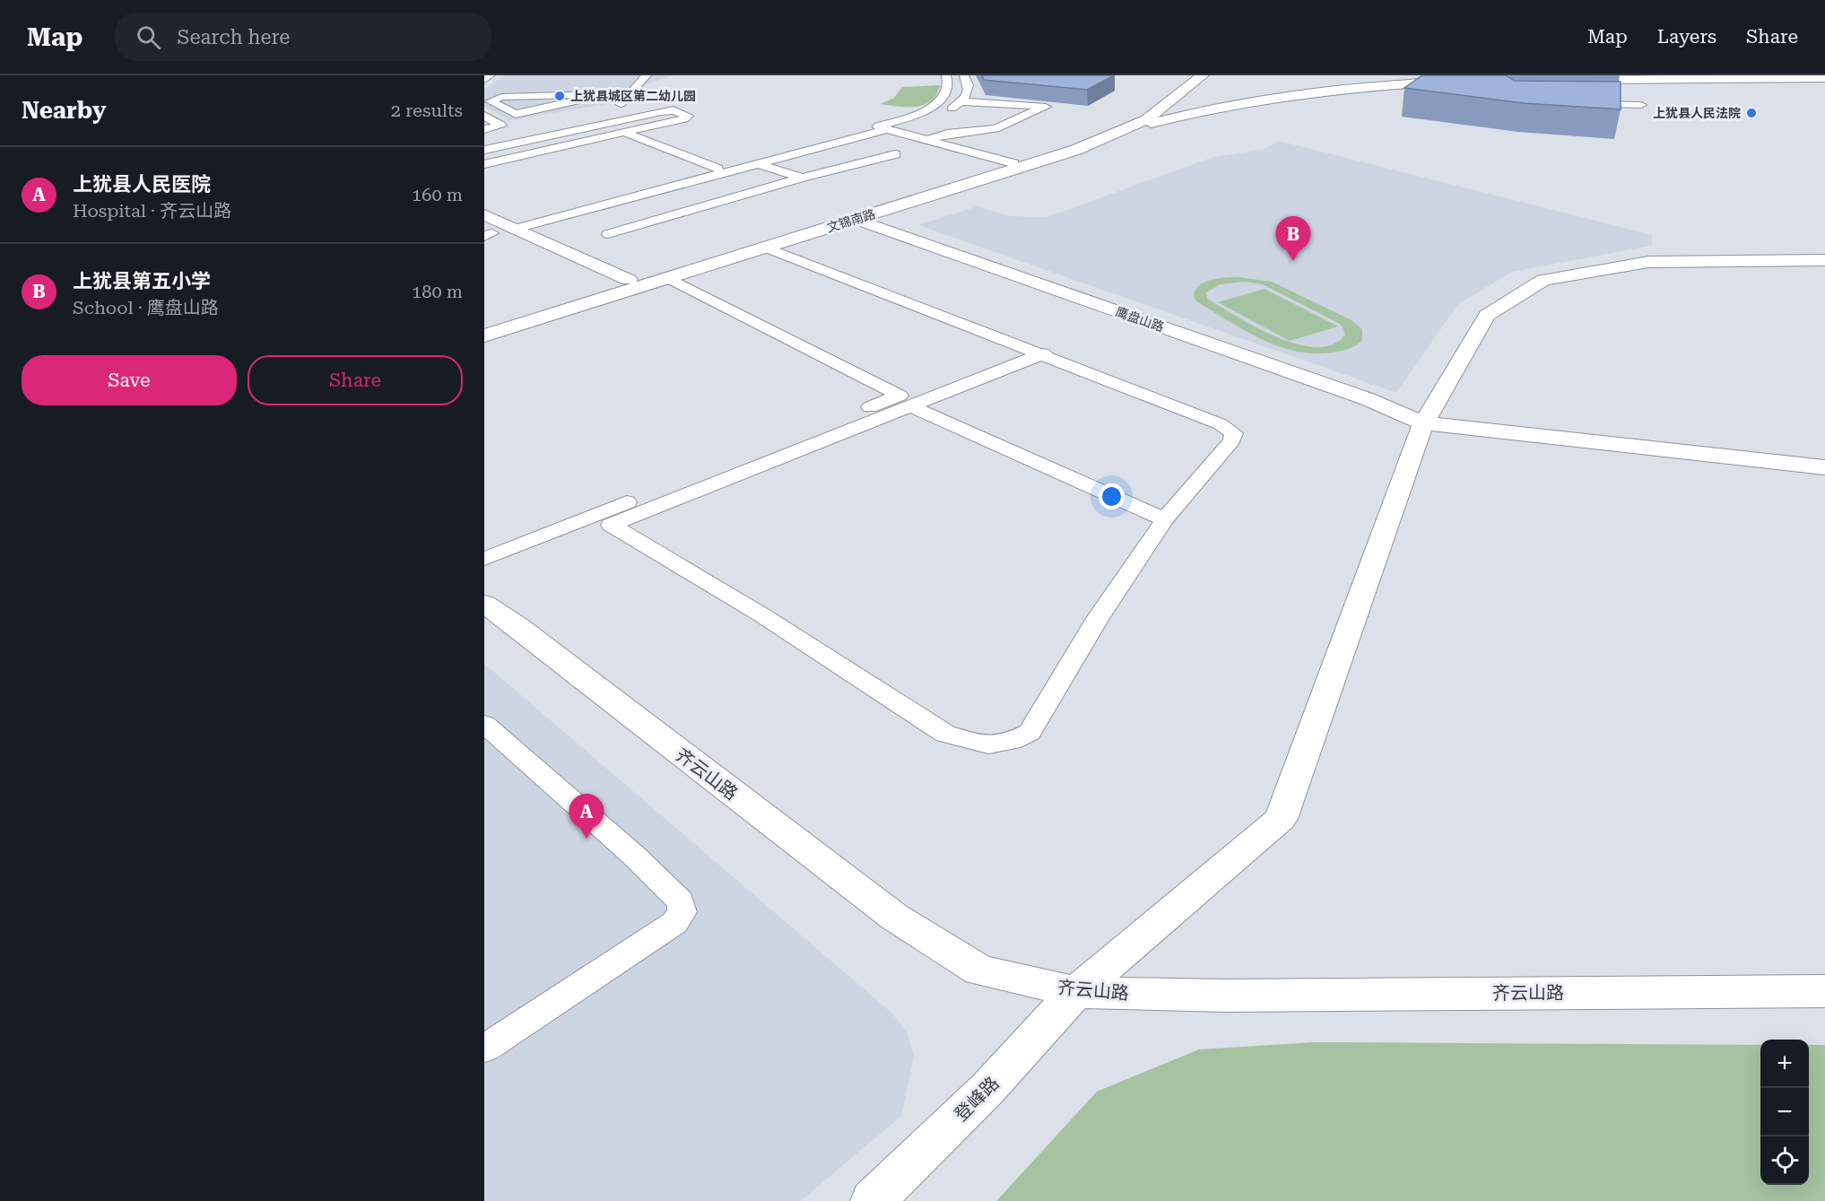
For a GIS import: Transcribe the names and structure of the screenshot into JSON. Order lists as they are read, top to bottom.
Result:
{
  "streets": {
    "main road": ["文锦南路"],
    "street": ["鹰盘山路", "齐云山路", "登峰路"]
  },
  "crossings": [
    ["文锦南路", "鹰盘山路"],
    ["鹰盘山路", "登峰路"],
    ["齐云山路", "登峰路"]
  ],
  "places": ["上犹县城区第二幼儿园", "上犹县人民法院"],
  "page": {
    "header": "Map",
    "search": "Search here",
    "nav": ["Map", "Layers", "Share"],
    "heading": ["Nearby", "2 results"],
    "list": [
      {
        "mark": "A",
        "name": "上犹县人民医院",
        "note": "Hospital · 齐云山路",
        "value": "160 m"
      },
      {
        "mark": "B",
        "name": "上犹县第五小学",
        "note": "School · 鹰盘山路",
        "value": "180 m"
      }
    ],
    "pins": ["B", "A"],
    "buttons": ["Save", "Share"],
    "map_buttons": ["+", "−"]
  }
}
